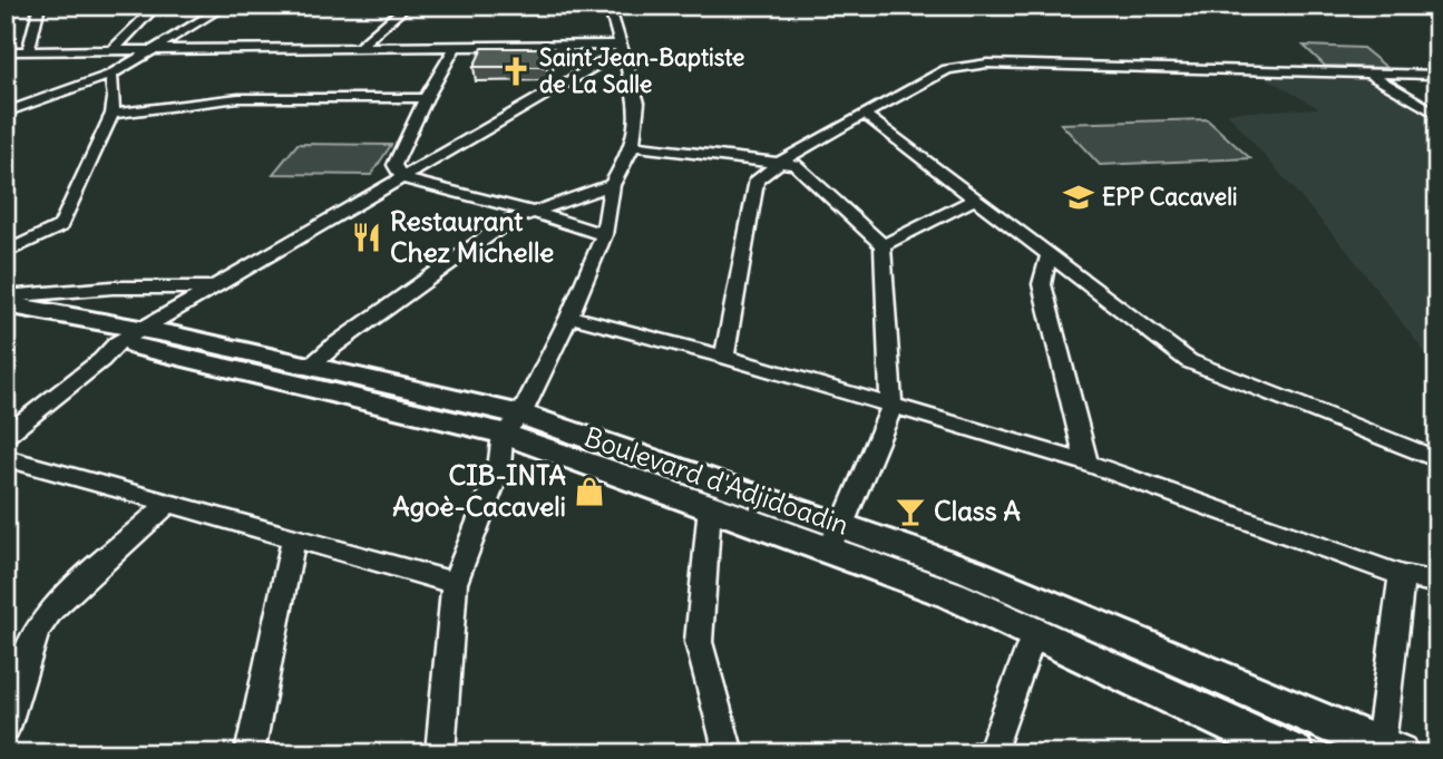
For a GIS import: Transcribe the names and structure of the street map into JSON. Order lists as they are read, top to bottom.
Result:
{
  "streets": {
    "main road": ["Boulevard d'Adjidoadin"]
  },
  "places": {
    "church": ["Saint Jean-Baptiste de La Salle"],
    "school or university": ["EPP Cacaveli"],
    "restaurant": ["Restaurant Chez Michelle"],
    "shop": ["CIB-INTA Agoè-Cacaveli"],
    "bar": ["Class A"]
  }
}
